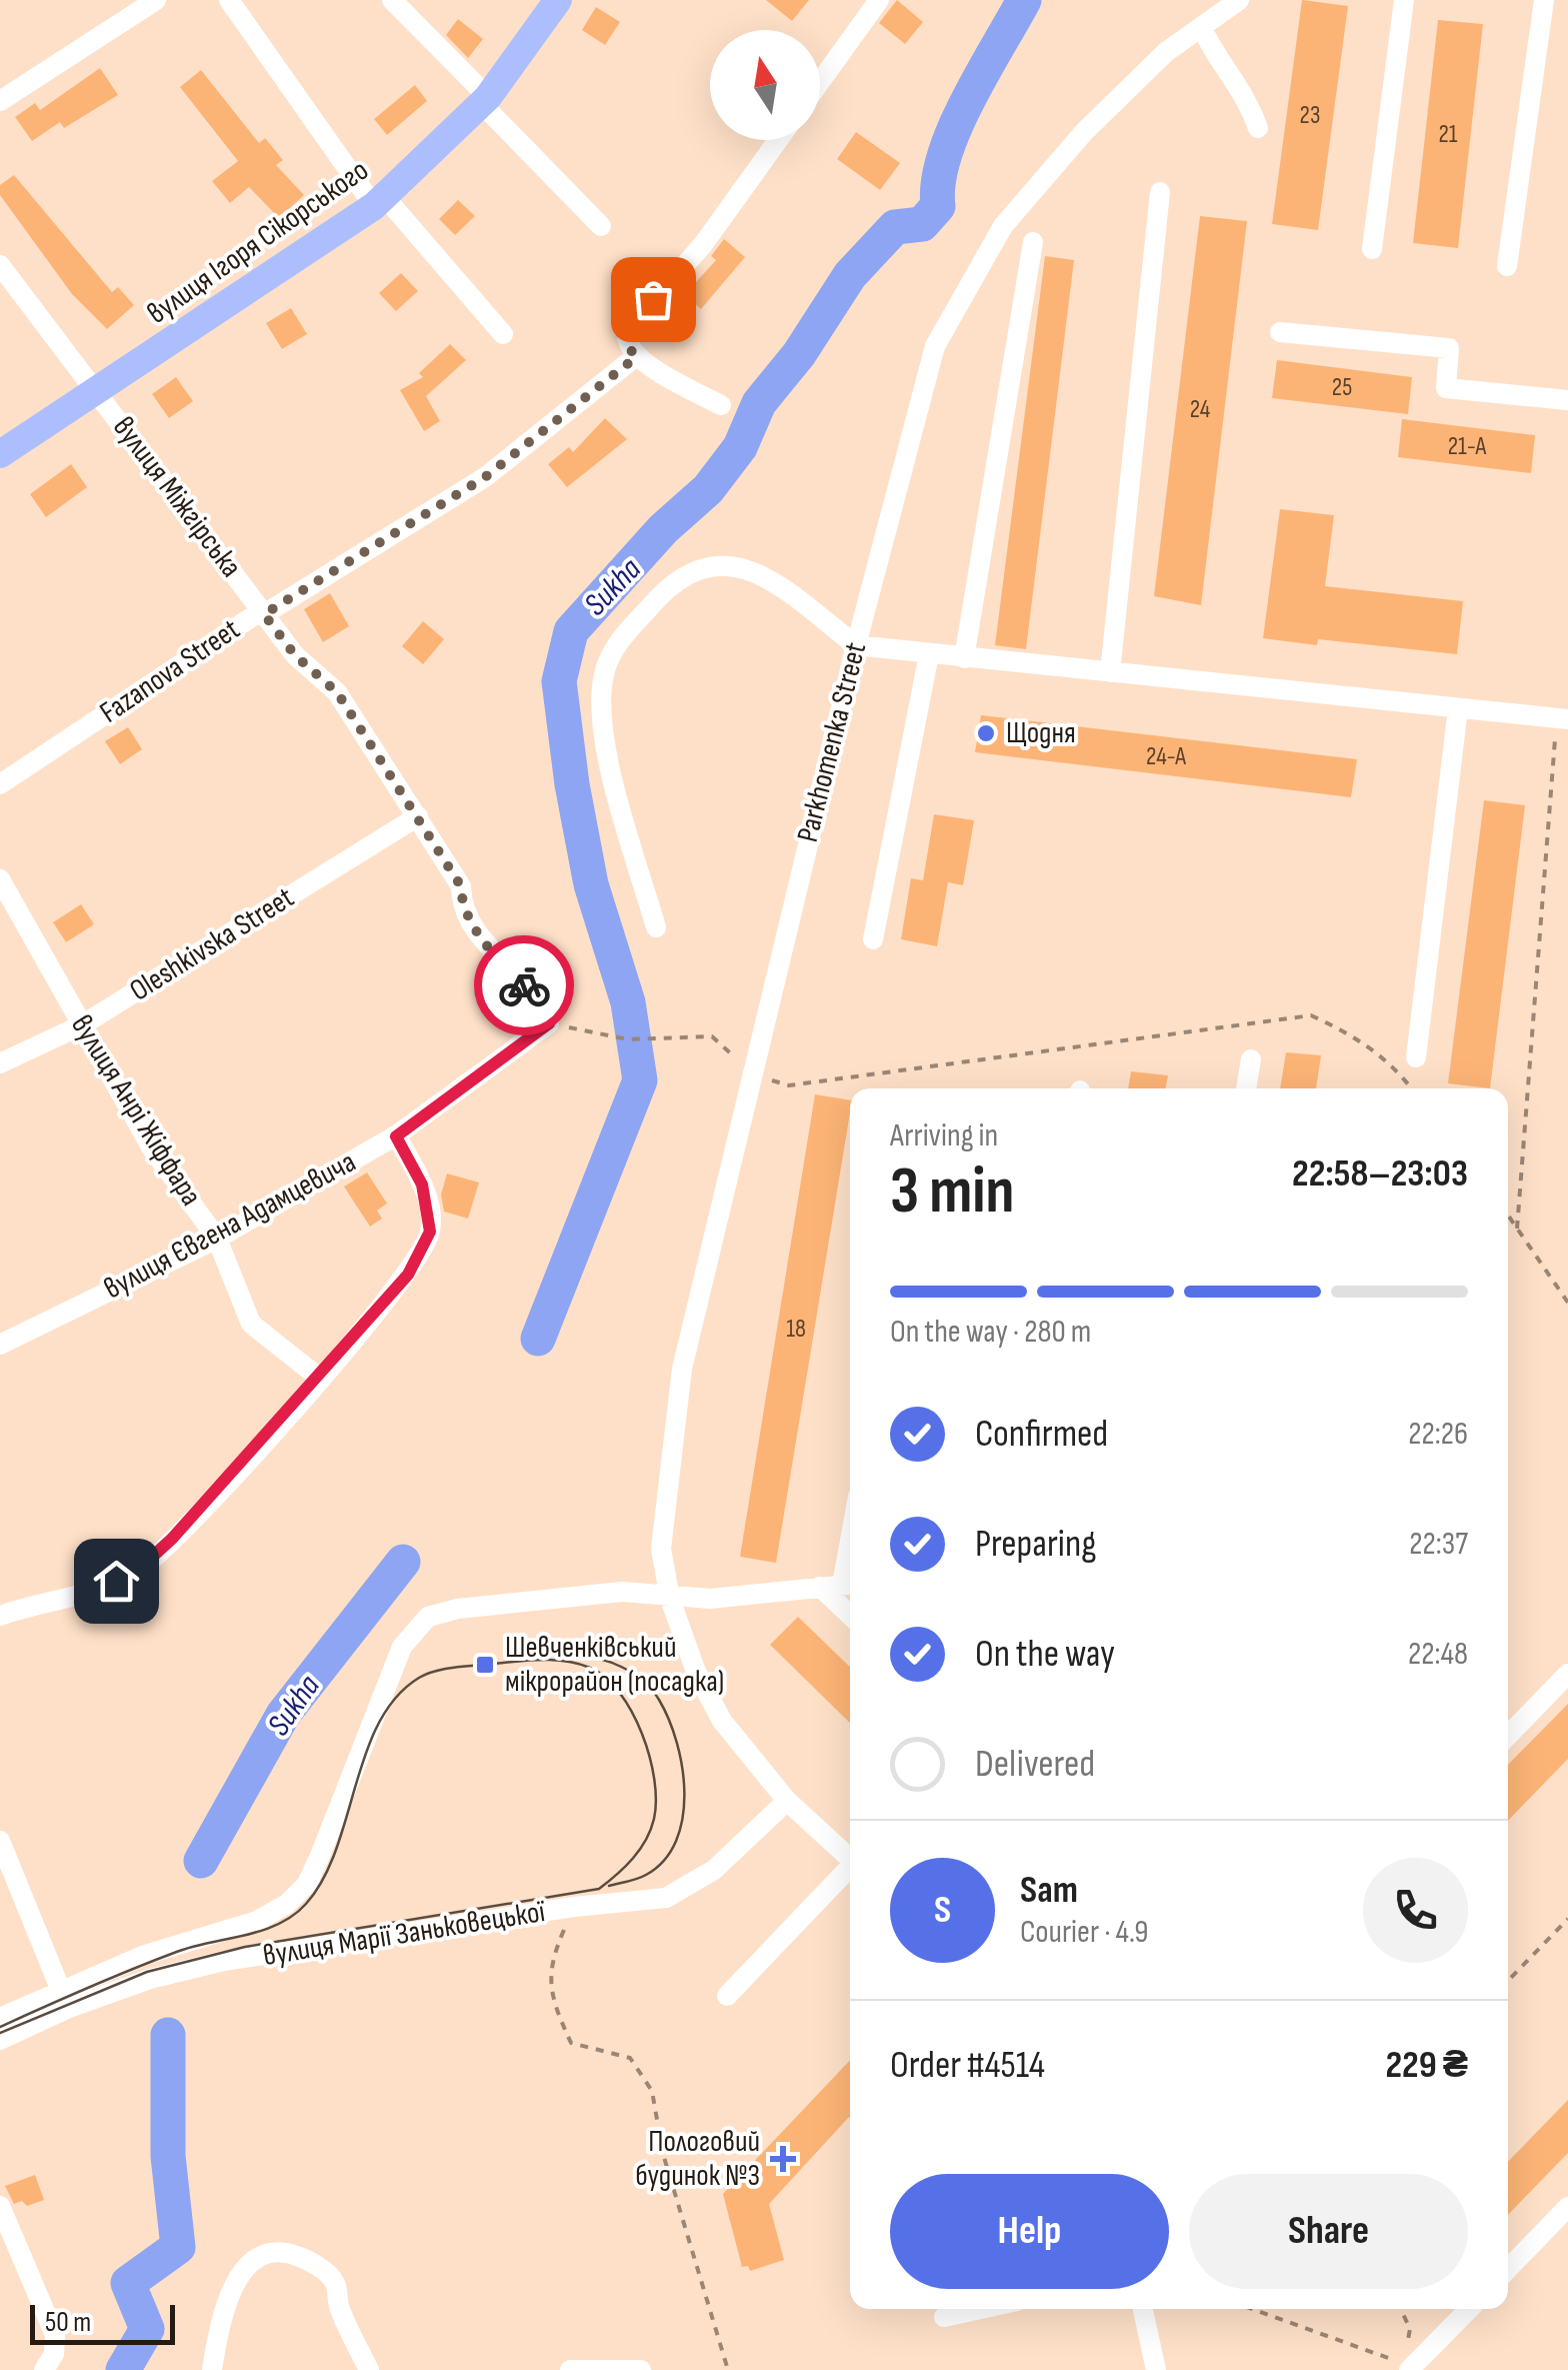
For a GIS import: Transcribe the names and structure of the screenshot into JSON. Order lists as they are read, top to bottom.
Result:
{
  "streets": {
    "main road": ["вулиця Ігоря Сікорського"],
    "street": [
      "вулиця Міжгірська",
      "Fazanova Street",
      "Parkhomenka Street",
      "Oleshkivska Street",
      "вулиця Анрі Жіффара",
      "вулиця Євгена Адамцевича",
      "вулиця Марії Заньковецької"
    ]
  },
  "crossings": [
    ["вулиця Ігоря Сікорського", "вулиця Міжгірська"],
    ["вулиця Міжгірська", "Fazanova Street"],
    ["вулиця Міжгірська", "Oleshkivska Street"],
    ["вулиця Міжгірська", "вулиця Євгена Адамцевича"],
    ["Parkhomenka Street", "вулиця Марії Заньковецької"],
    ["Oleshkivska Street", "вулиця Анрі Жіффара"],
    ["вулиця Анрі Жіффара", "вулиця Євгена Адамцевича"]
  ],
  "water": ["Sukha"],
  "places": {
    "other": ["Щодня"],
    "transit": ["Шевченківський мікрорайон (посадка)"],
    "health": ["Пологовий будинок №3"]
  },
  "house_numbers": [
    "23",
    "21",
    "25",
    "24",
    "21-А",
    "24-А",
    "18"
  ],
  "scale_bar": "50 m",
  "north": "top",
  "page": {
    "heading": ["3 min", "Arriving in", "22:58–23:03"],
    "panel": [
      "Sam",
      "Courier · 4.9",
      "Order #4514",
      "229 ₴"
    ],
    "bar": "On the way · 280 m",
    "list": [
      ["Confirmed", "22:26"],
      ["Preparing", "22:37"],
      ["On the way", "22:48"],
      "Delivered"
    ],
    "round": "S",
    "buttons": ["Help", "Share"],
    "scale": "50 m"
  }
}
